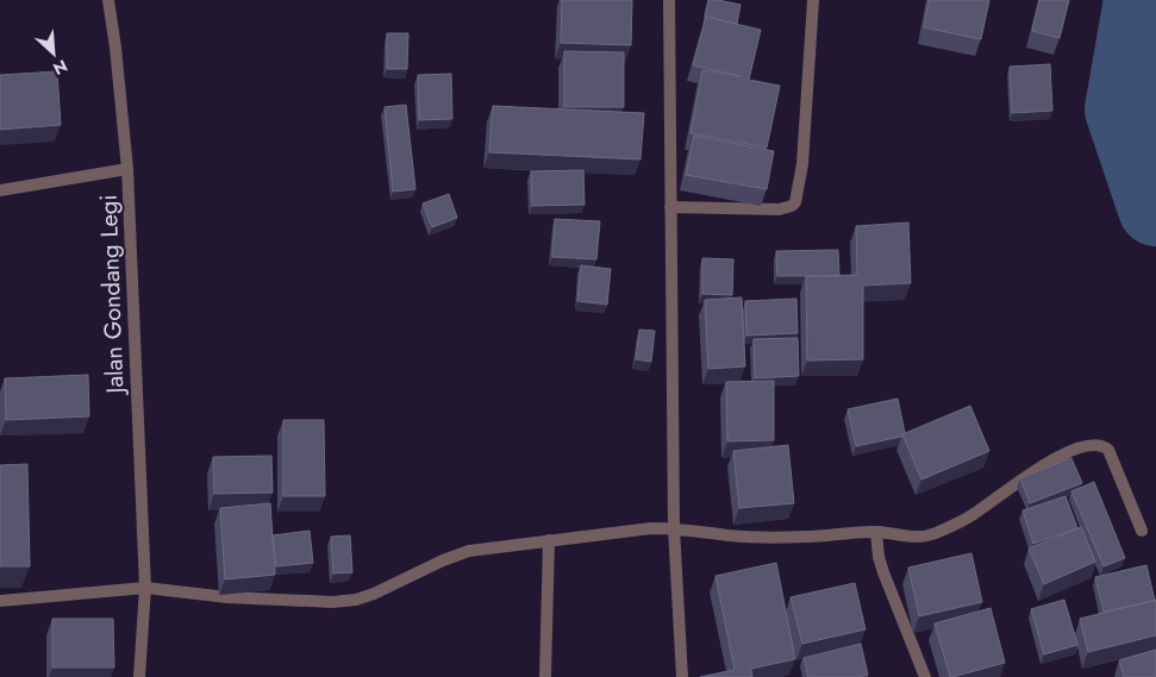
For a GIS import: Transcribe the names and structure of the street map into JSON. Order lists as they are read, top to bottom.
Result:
{
  "streets": {
    "street": ["Jalan Gondang Legi"]
  },
  "north": "bottom right"
}
